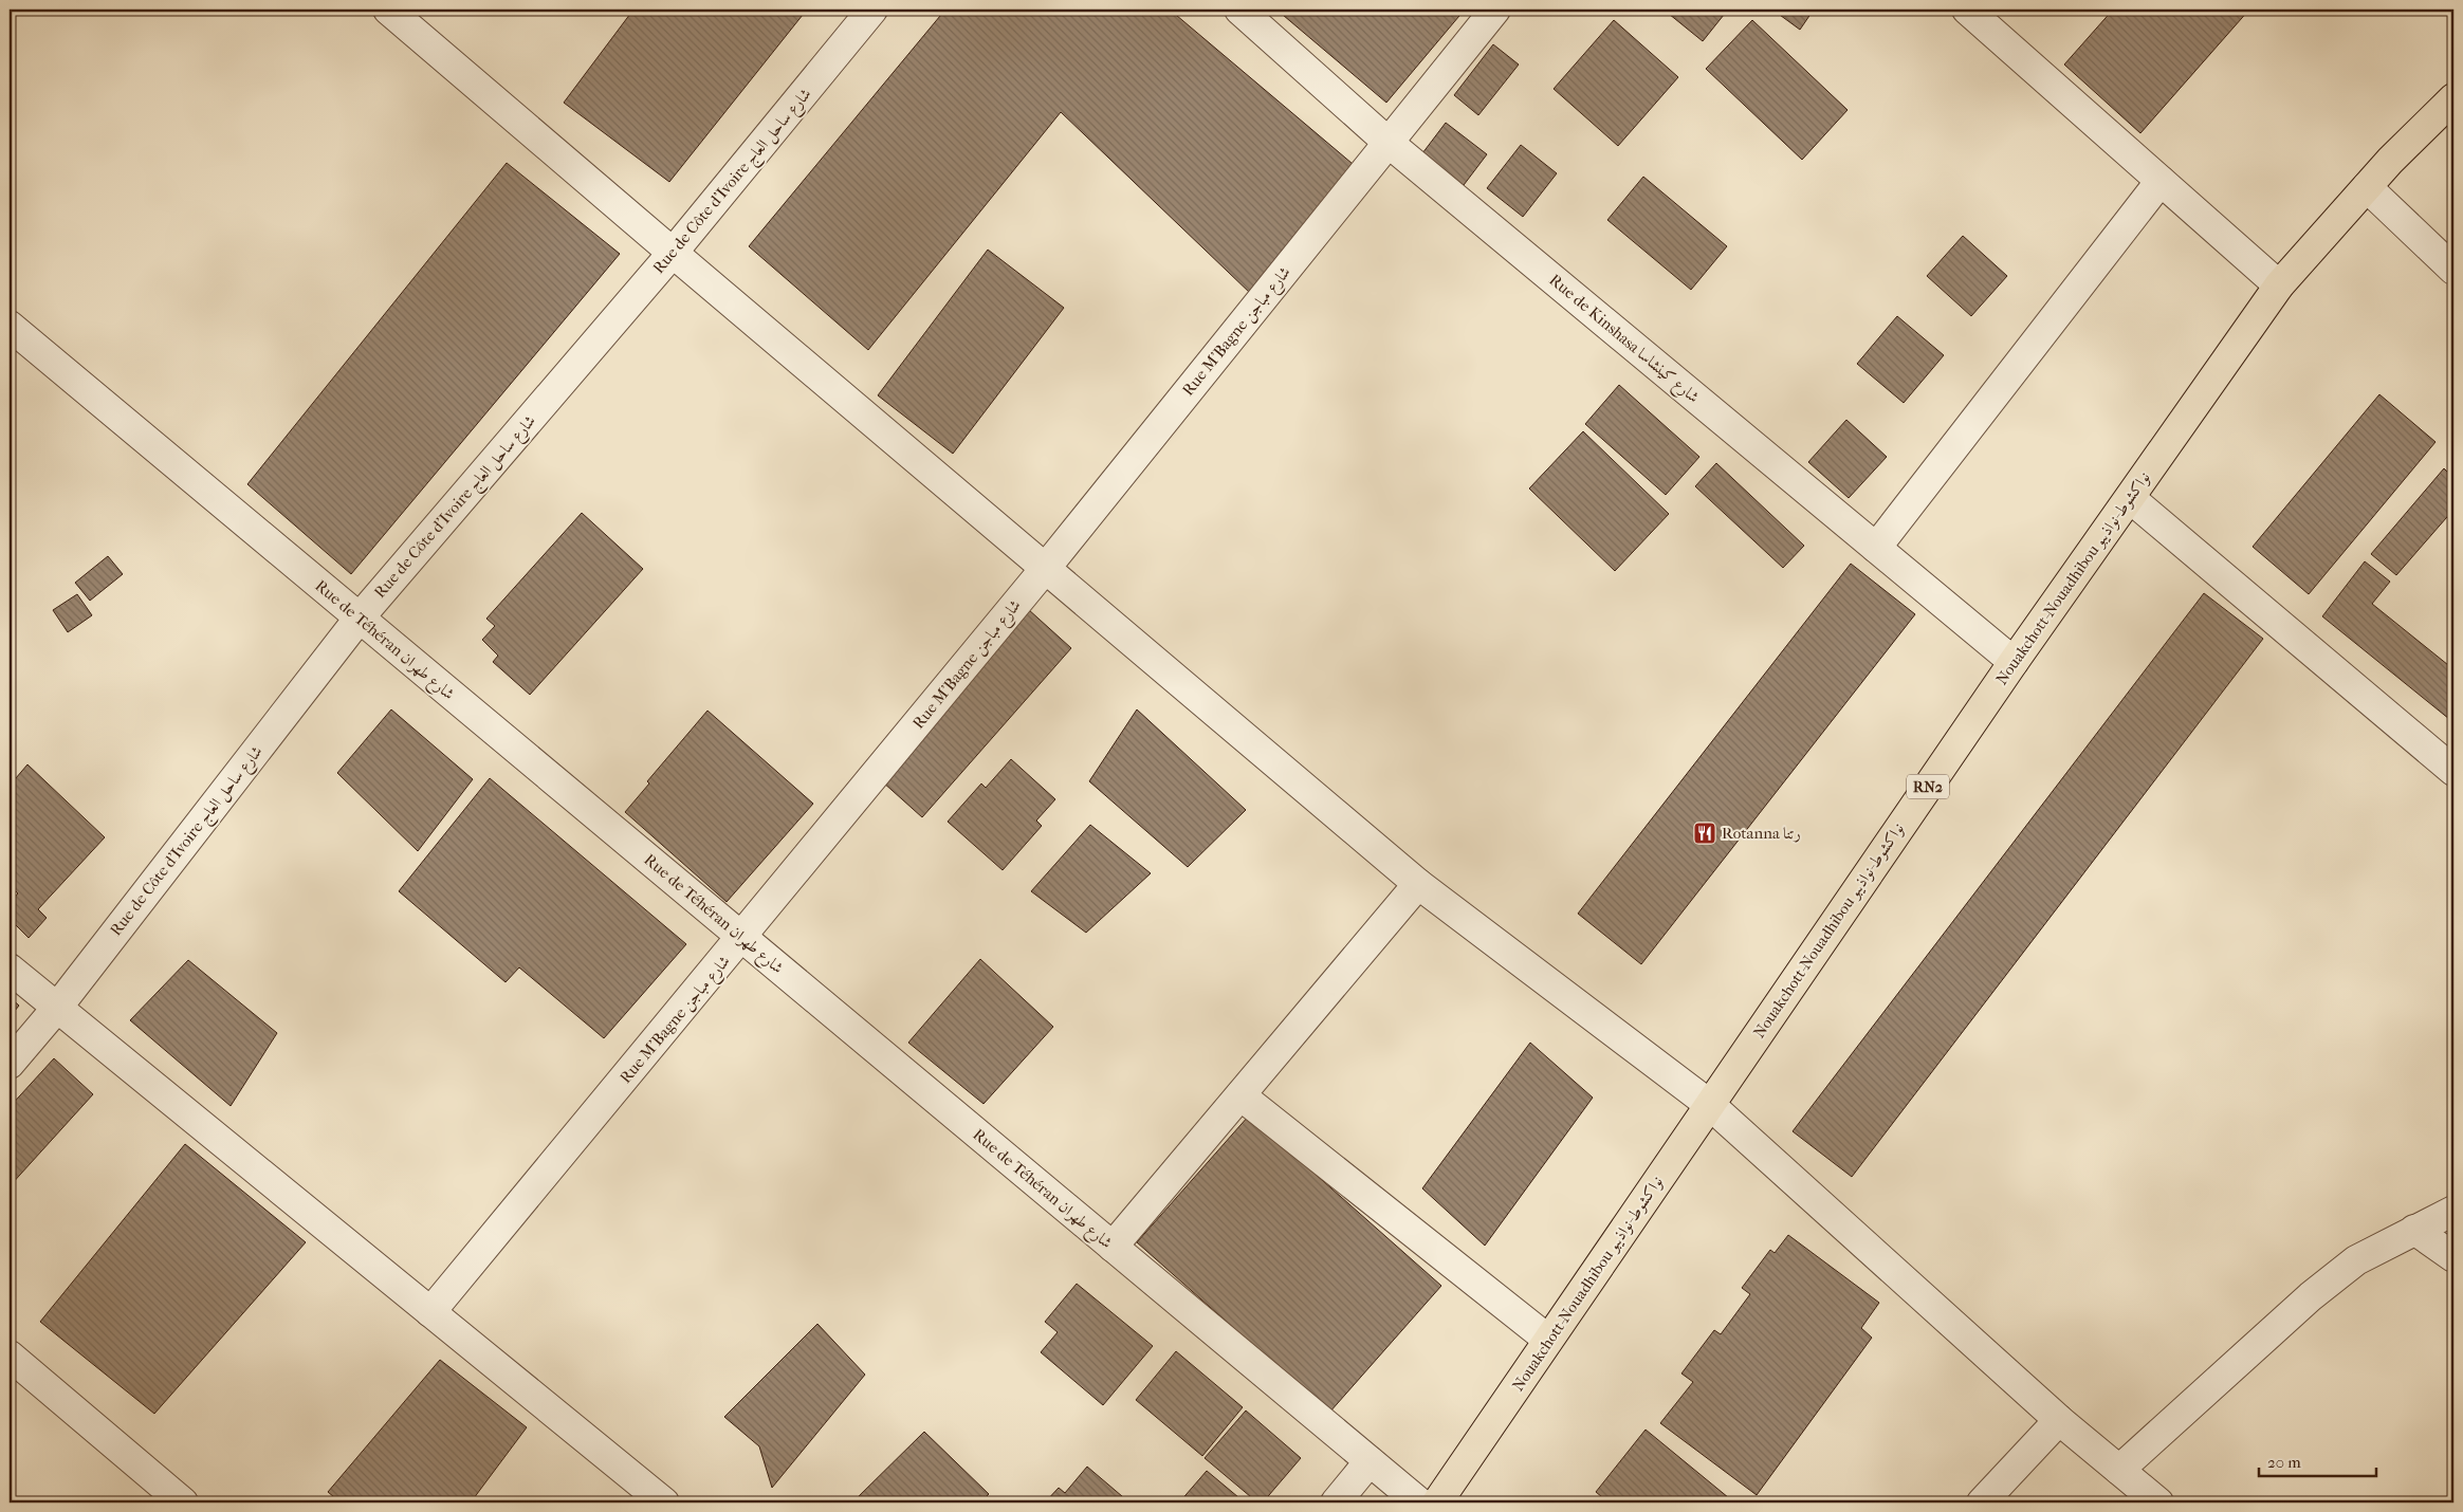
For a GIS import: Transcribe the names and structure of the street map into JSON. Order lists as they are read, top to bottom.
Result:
{
  "streets": {
    "highway": ["Nouakchott-Nouadhibou نواكشوط-نواذيبو", "RN2"],
    "street": [
      "Rue de Côte d'Ivoire شارع ساحل العاج",
      "Rue M'Bagne شارع مباجن",
      "Rue de Kinshasa شارع كينشاسا",
      "Rue de Téhéran شارع طهران"
    ]
  },
  "crossings": [
    ["Rue de Côte d'Ivoire شارع ساحل العاج", "Rue de Téhéran شارع طهران"],
    ["Rue M'Bagne شارع مباجن", "Rue de Kinshasa شارع كينشاسا"],
    ["Rue M'Bagne شارع مباجن", "Rue de Téhéran شارع طهران"],
    ["Rue de Kinshasa شارع كينشاسا", "Nouakchott-Nouadhibou نواكشوط-نواذيبو"]
  ],
  "places": {
    "restaurant": ["Rotanna رتنا"]
  },
  "scale_bar": "20 m"
}
